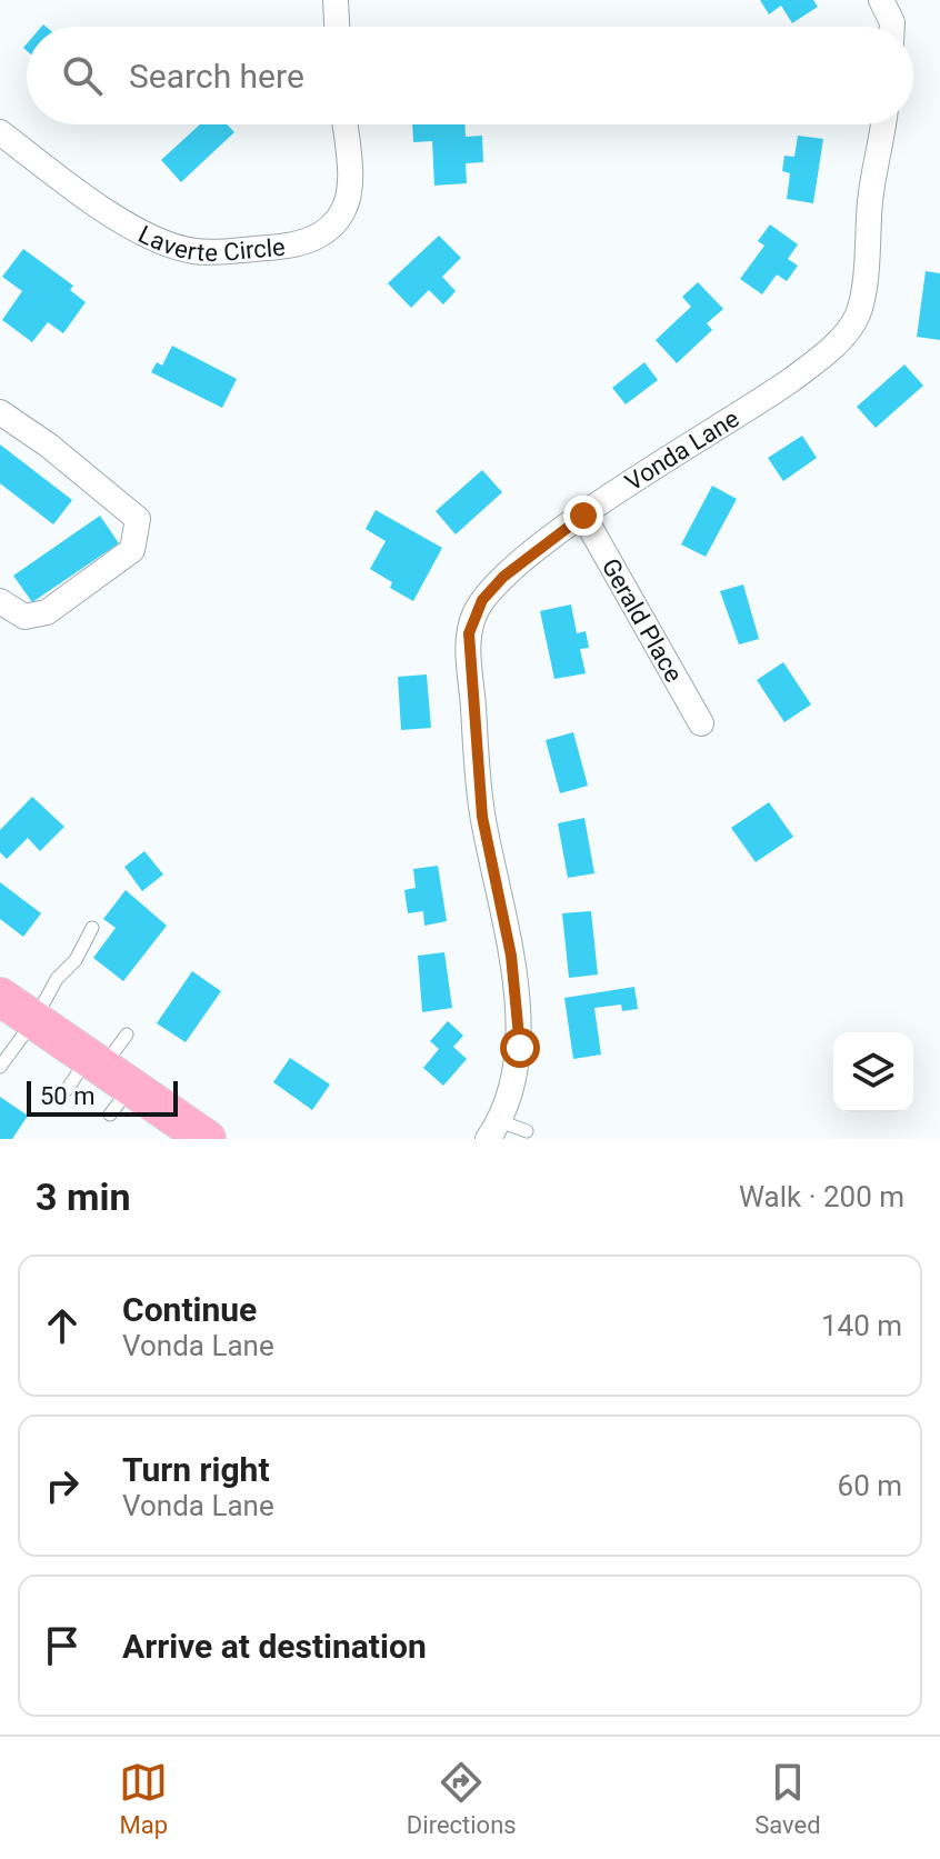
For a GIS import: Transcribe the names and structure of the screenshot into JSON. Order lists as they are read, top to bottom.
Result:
{
  "streets": {
    "street": ["Laverte Circle", "Vonda Lane", "Gerald Place"]
  },
  "crossings": [
    ["Vonda Lane", "Gerald Place"]
  ],
  "scale_bar": "50 m",
  "page": {
    "search": "Search here",
    "scale": "50 m",
    "heading": ["3 min", "Walk · 200 m"],
    "list": [
      ["Continue", "Vonda Lane", "140 m"],
      ["Turn right", "Vonda Lane", "60 m"],
      "Arrive at destination"
    ],
    "nav": ["Map", "Directions", "Saved"]
  }
}
